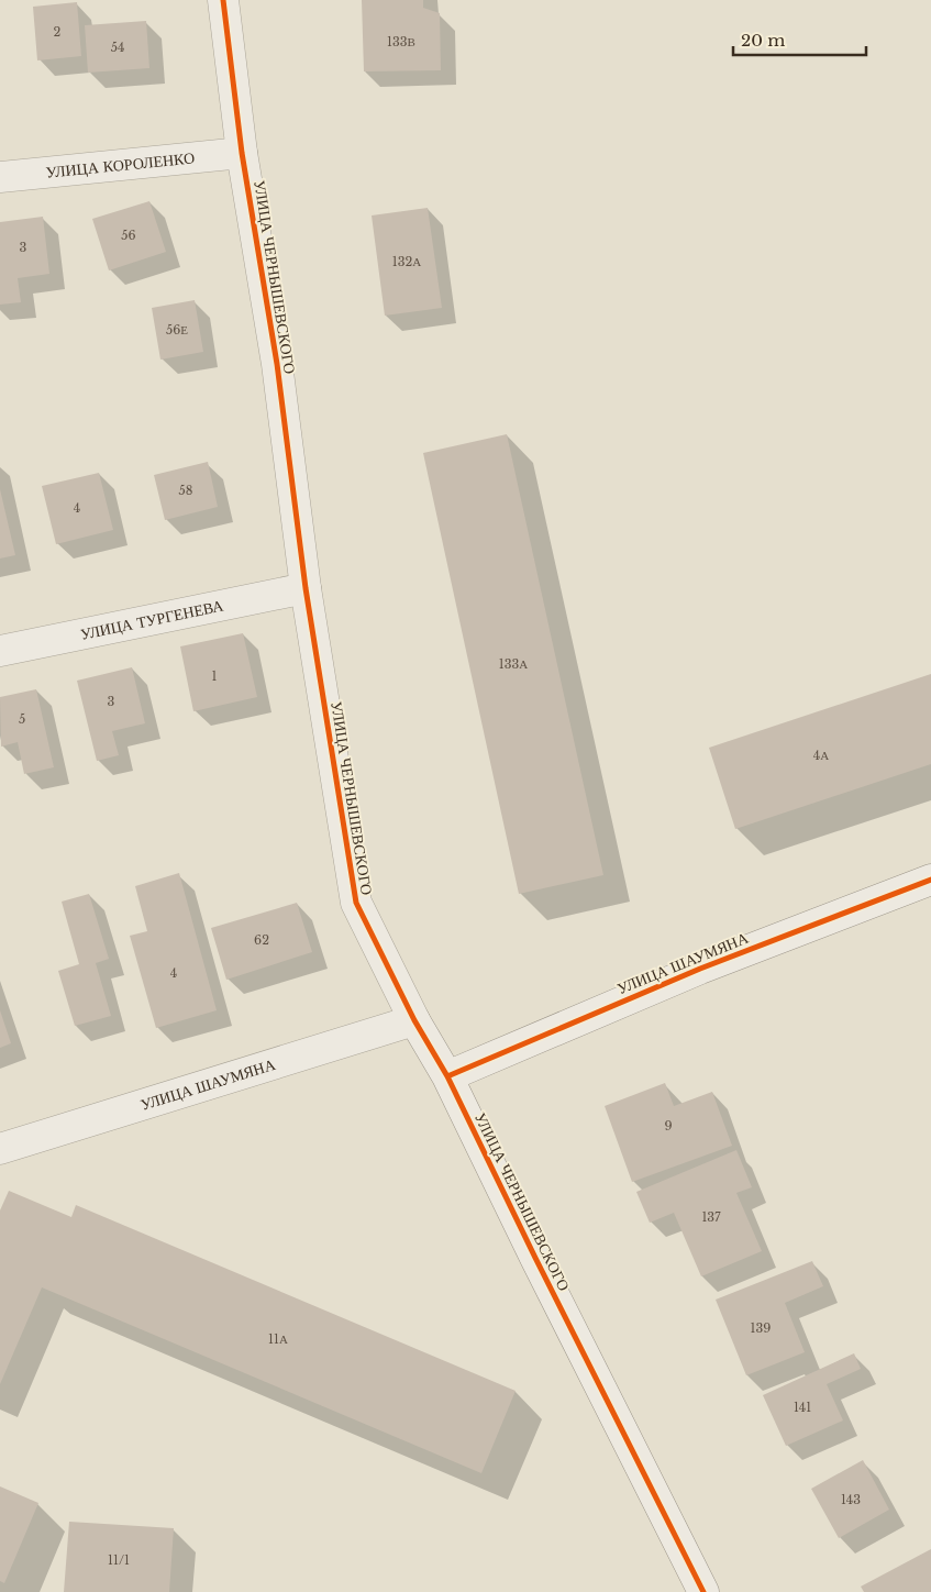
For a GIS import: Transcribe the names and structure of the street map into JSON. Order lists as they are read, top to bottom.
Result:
{
  "streets": {
    "street": [
      "УЛИЦА КОРОЛЕНКО",
      "УЛИЦА ЧЕРНЫШЕВСКОГО",
      "УЛИЦА ТУРГЕНЕВА",
      "УЛИЦА ШАУМЯНА"
    ]
  },
  "crossings": [
    ["УЛИЦА КОРОЛЕНКО", "УЛИЦА ЧЕРНЫШЕВСКОГО"],
    ["УЛИЦА ЧЕРНЫШЕВСКОГО", "УЛИЦА ТУРГЕНЕВА"],
    ["УЛИЦА ЧЕРНЫШЕВСКОГО", "УЛИЦА ШАУМЯНА"]
  ],
  "house_numbers": [
    "2",
    "133В",
    "54",
    "56",
    "3",
    "132А",
    "56Е",
    "58",
    "4",
    "133А",
    "1",
    "3",
    "5",
    "4А",
    "62",
    "4",
    "9",
    "137",
    "139",
    "11А",
    "141",
    "143",
    "11/1"
  ],
  "scale_bar": "20 m"
}
